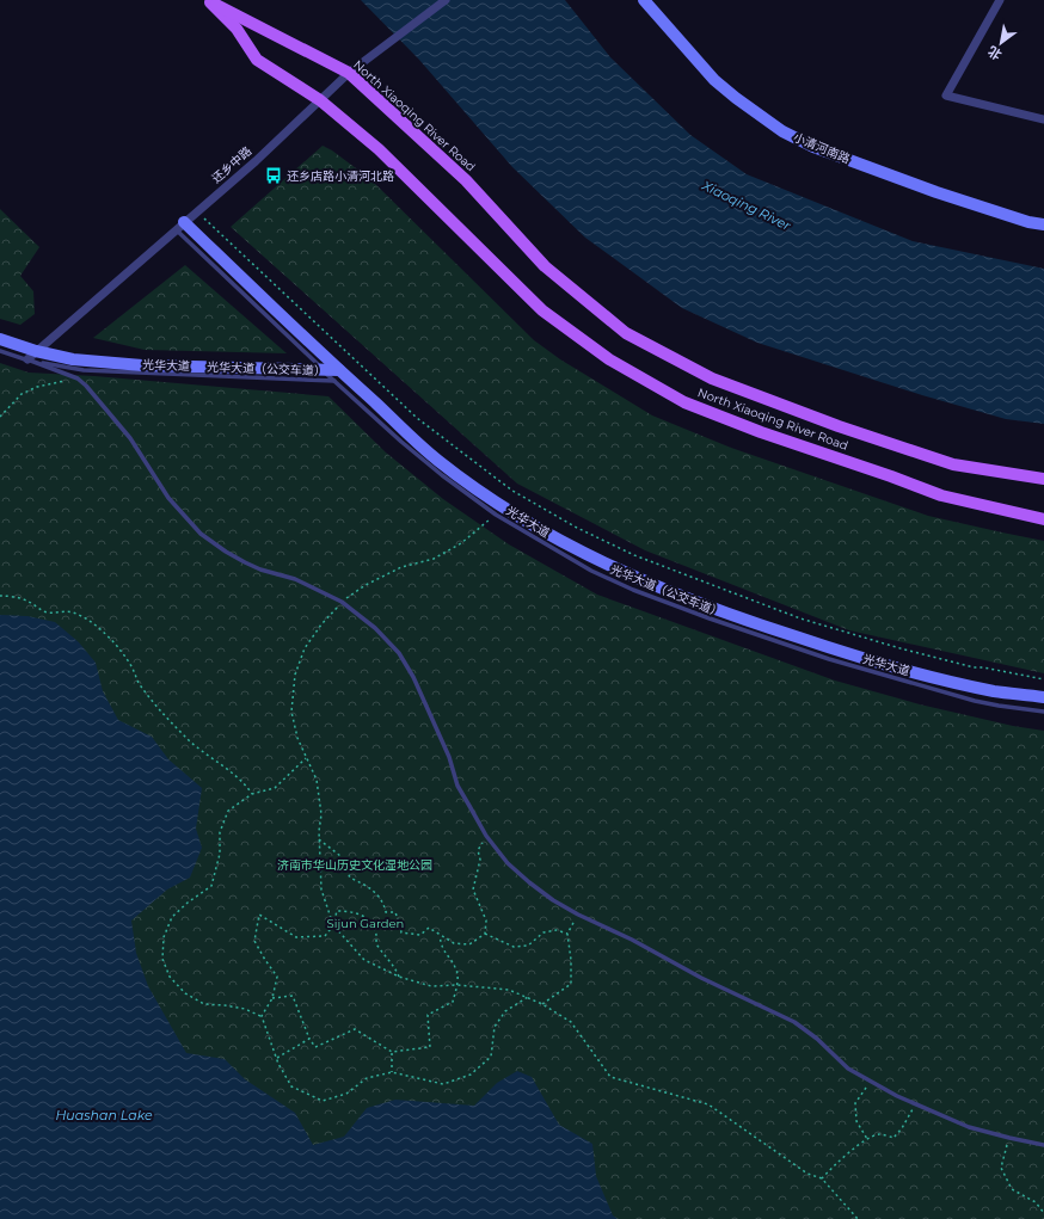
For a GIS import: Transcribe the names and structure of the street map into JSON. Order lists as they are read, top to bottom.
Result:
{
  "streets": {
    "main road": ["North Xiaoqing River Road", "小清河南路", "光华大道"],
    "street": ["还乡中路"],
    "lane": ["光华大道（公交车道）"]
  },
  "crossings": [
    ["North Xiaoqing River Road", "还乡中路"],
    ["还乡中路", "光华大道"],
    ["还乡中路", "光华大道（公交车道）"],
    ["光华大道", "光华大道（公交车道）"]
  ],
  "water": ["Xiaoqing River", "Huashan Lake"],
  "parks": ["济南市华山历史文化湿地公园", "Sijun Garden"],
  "places": {
    "bus stop": ["还乡店路小清河北路"]
  },
  "north": "bottom left"
}
